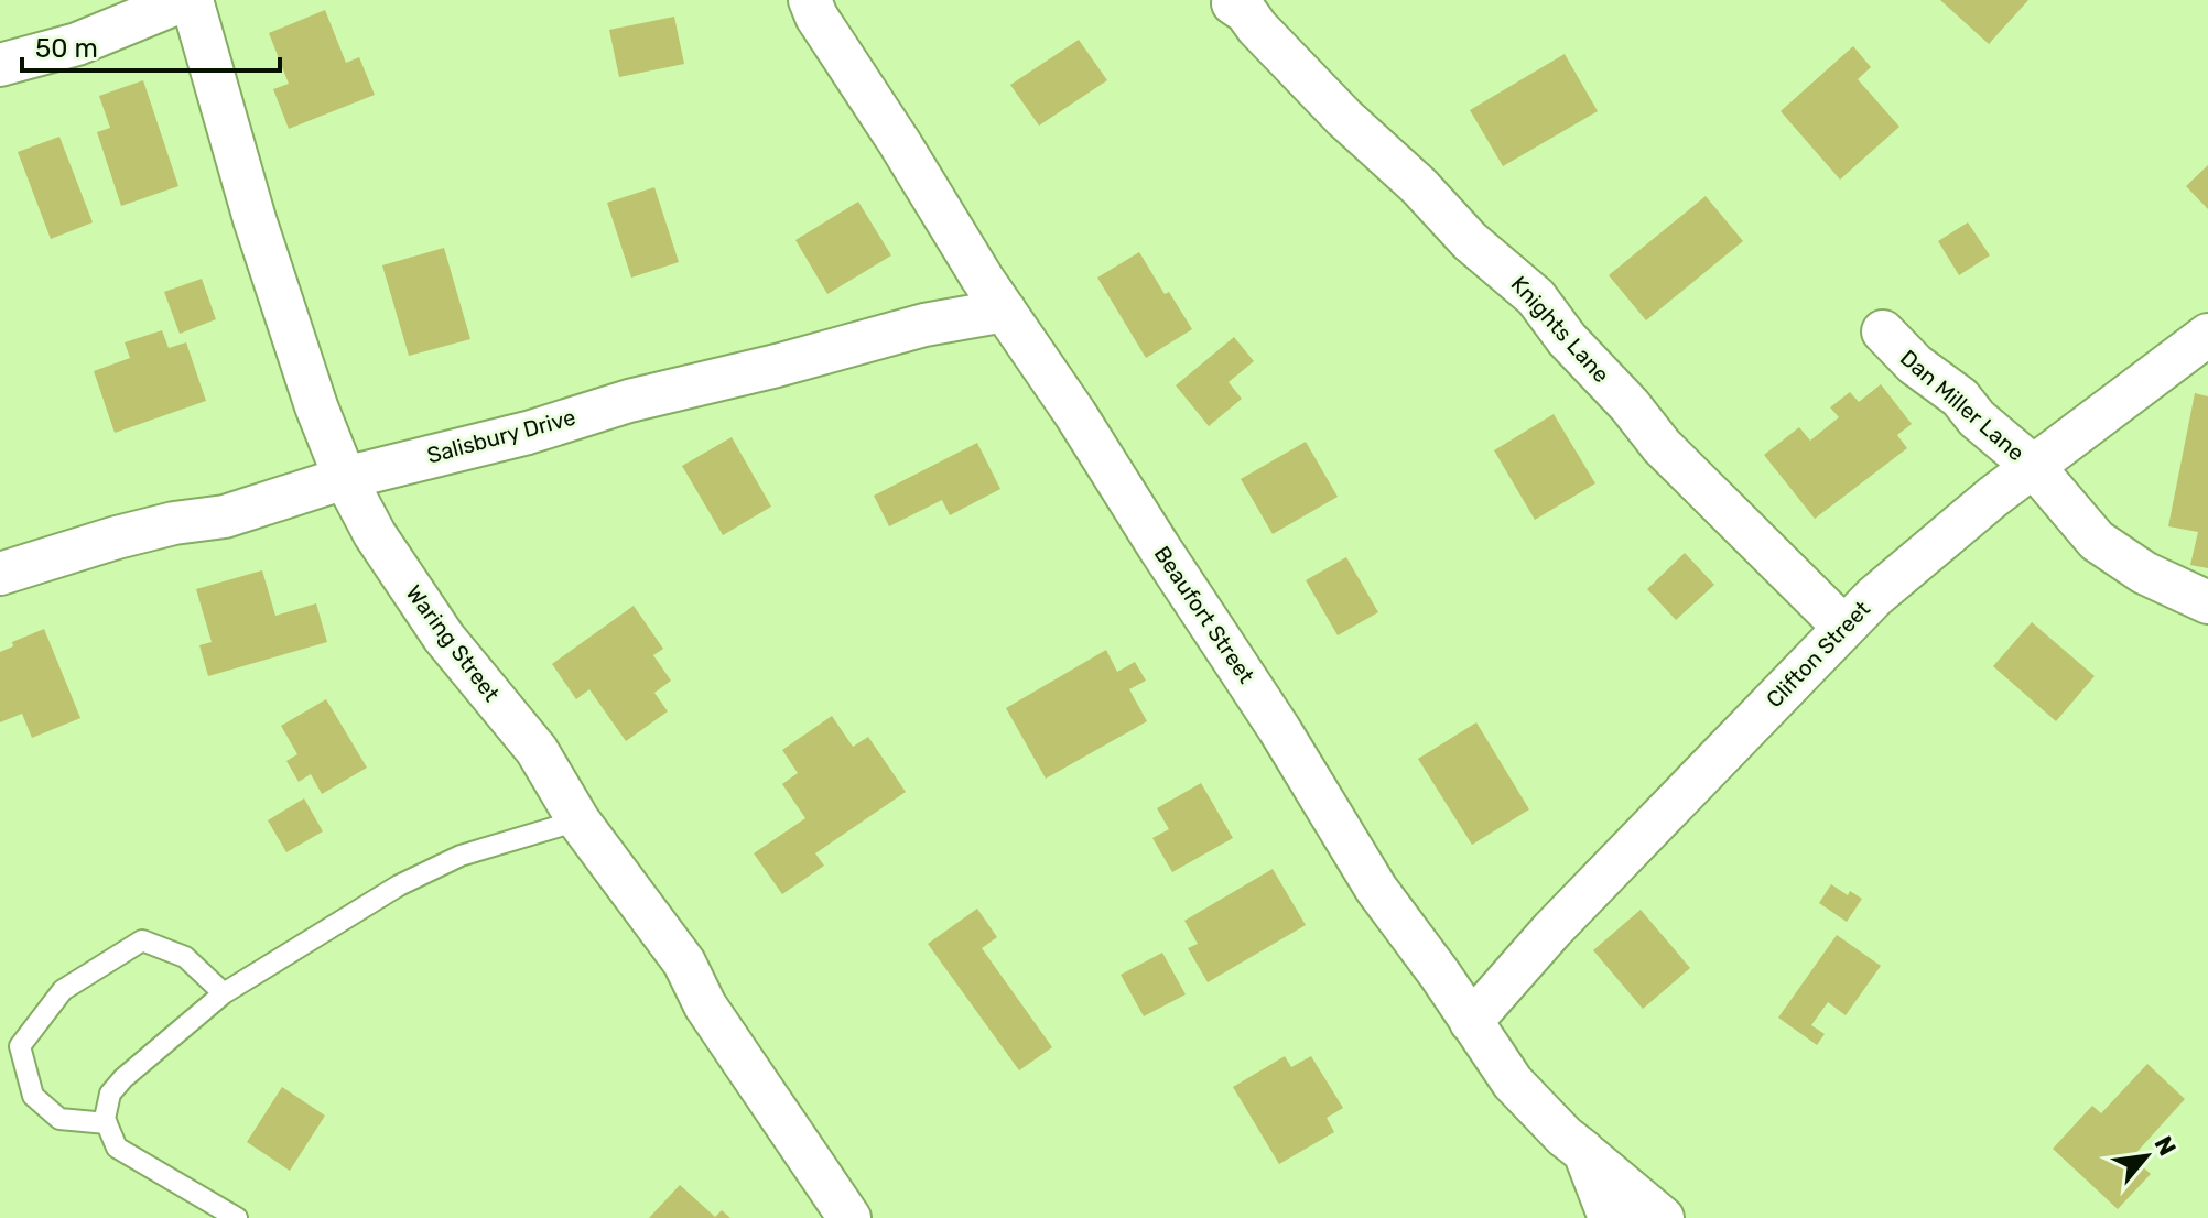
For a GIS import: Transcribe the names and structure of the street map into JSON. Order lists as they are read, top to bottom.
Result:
{
  "streets": {
    "street": [
      "Knights Lane",
      "Dan Miller Lane",
      "Salisbury Drive",
      "Beaufort Street",
      "Waring Street",
      "Clifton Street"
    ]
  },
  "crossings": [
    ["Knights Lane", "Clifton Street"],
    ["Dan Miller Lane", "Clifton Street"],
    ["Salisbury Drive", "Beaufort Street"],
    ["Salisbury Drive", "Waring Street"],
    ["Beaufort Street", "Clifton Street"]
  ],
  "scale_bar": "50 m",
  "north": "top right"
}
